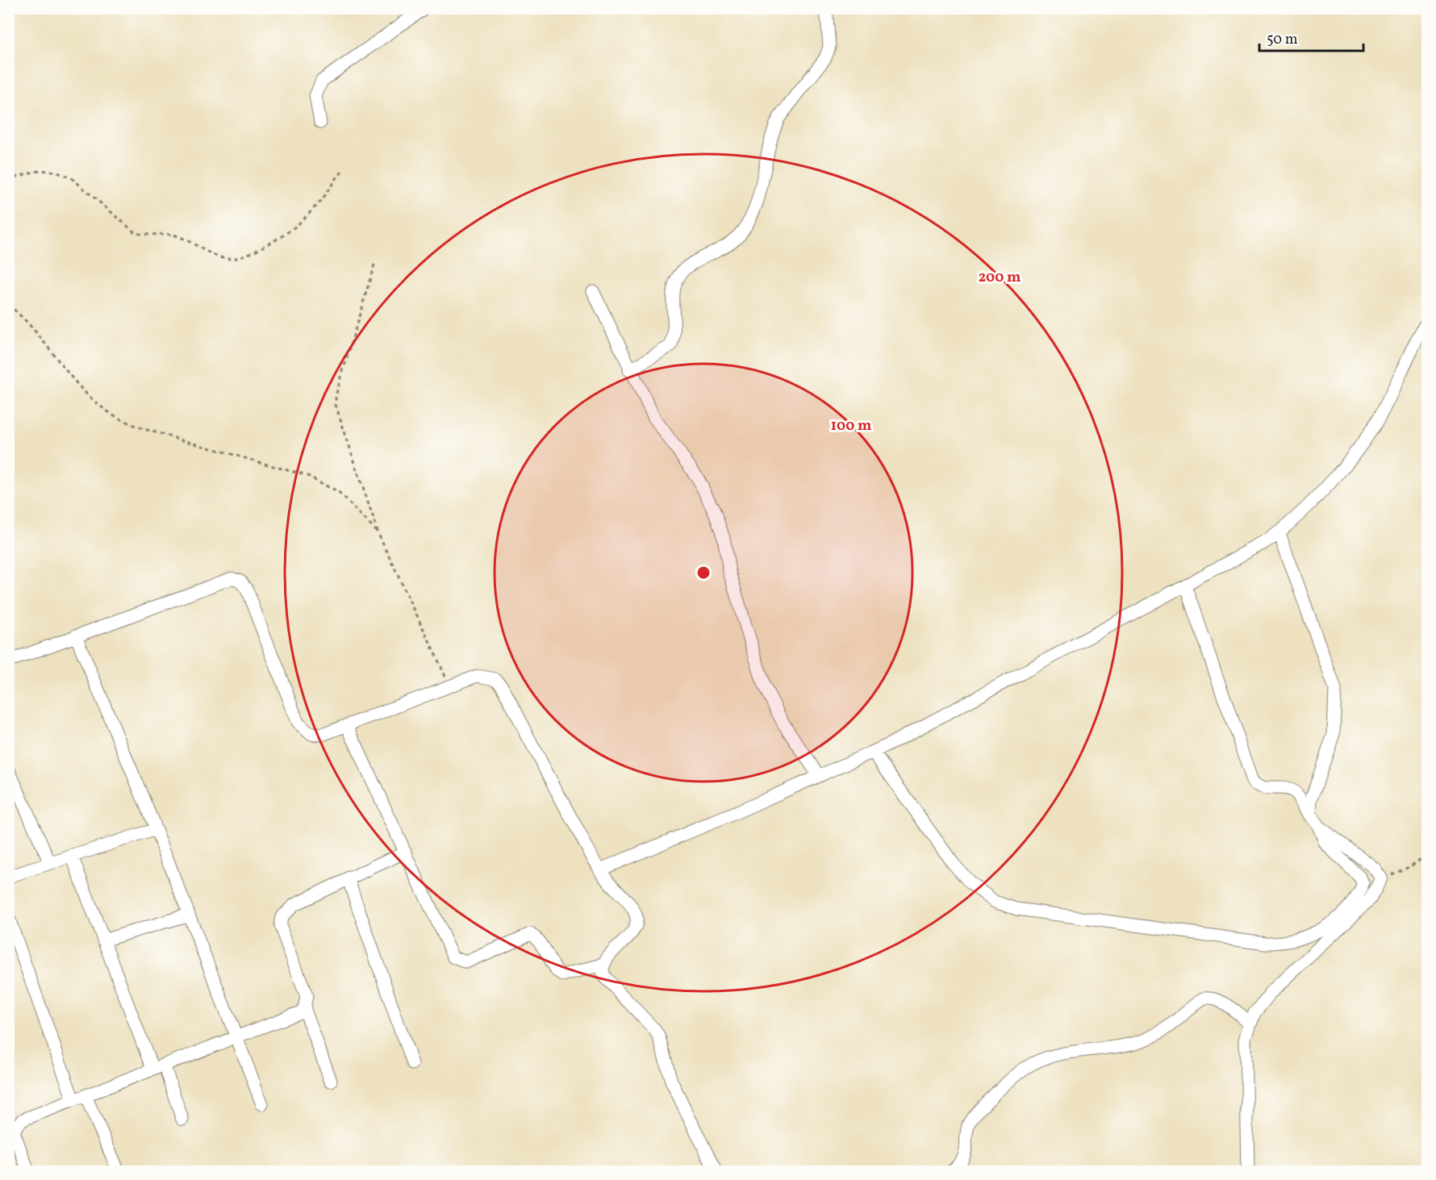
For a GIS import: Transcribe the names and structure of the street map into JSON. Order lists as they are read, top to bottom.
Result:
{
  "scale_bar": "50 m",
  "rings": ["200 m", "100 m"]
}
